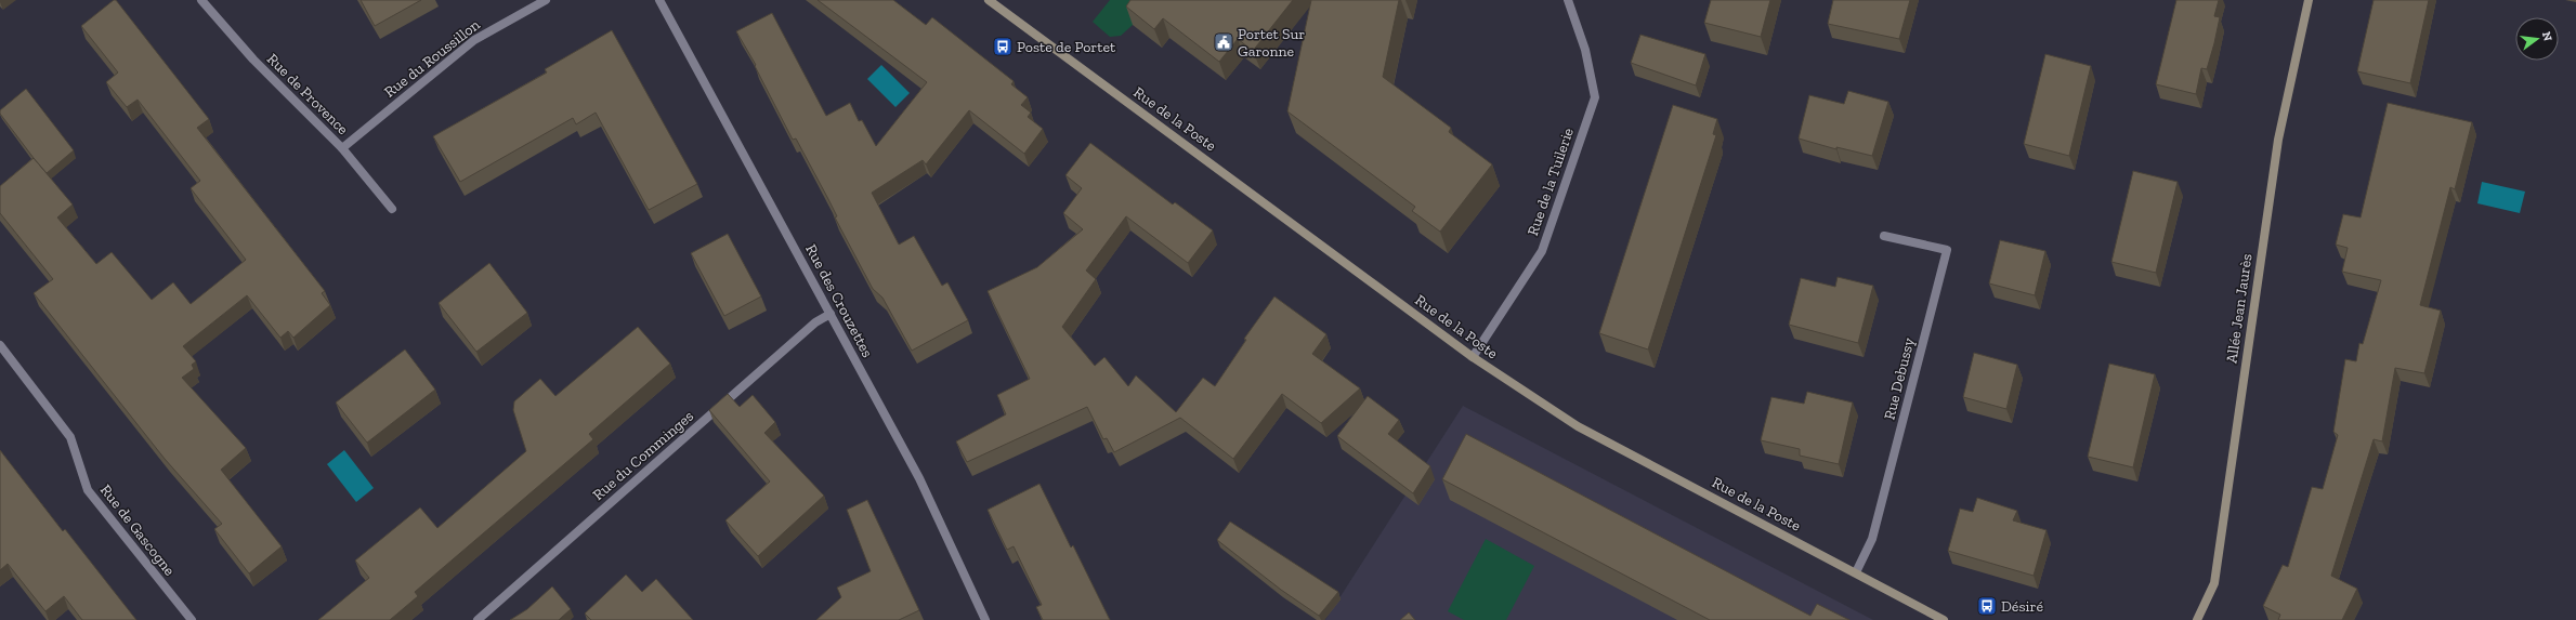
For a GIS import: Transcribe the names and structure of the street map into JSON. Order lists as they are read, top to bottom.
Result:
{
  "streets": {
    "street": [
      "Rue du Roussillon",
      "Rue de Provence",
      "Rue de la Poste",
      "Rue de la Tuilerie",
      "Rue des Crouzettes",
      "Allée Jean Jaurès",
      "Rue Debussy",
      "Rue du Comminges",
      "Rue de Gascogne"
    ]
  },
  "crossings": [
    ["Rue du Roussillon", "Rue de Provence"],
    ["Rue de la Poste", "Rue de la Tuilerie"],
    ["Rue de la Poste", "Rue Debussy"],
    ["Rue des Crouzettes", "Rue du Comminges"]
  ],
  "places": {
    "public building": ["Portet Sur Garonne"],
    "bus stop": ["Poste de Portet", "Désiré"]
  },
  "north": "right"
}
